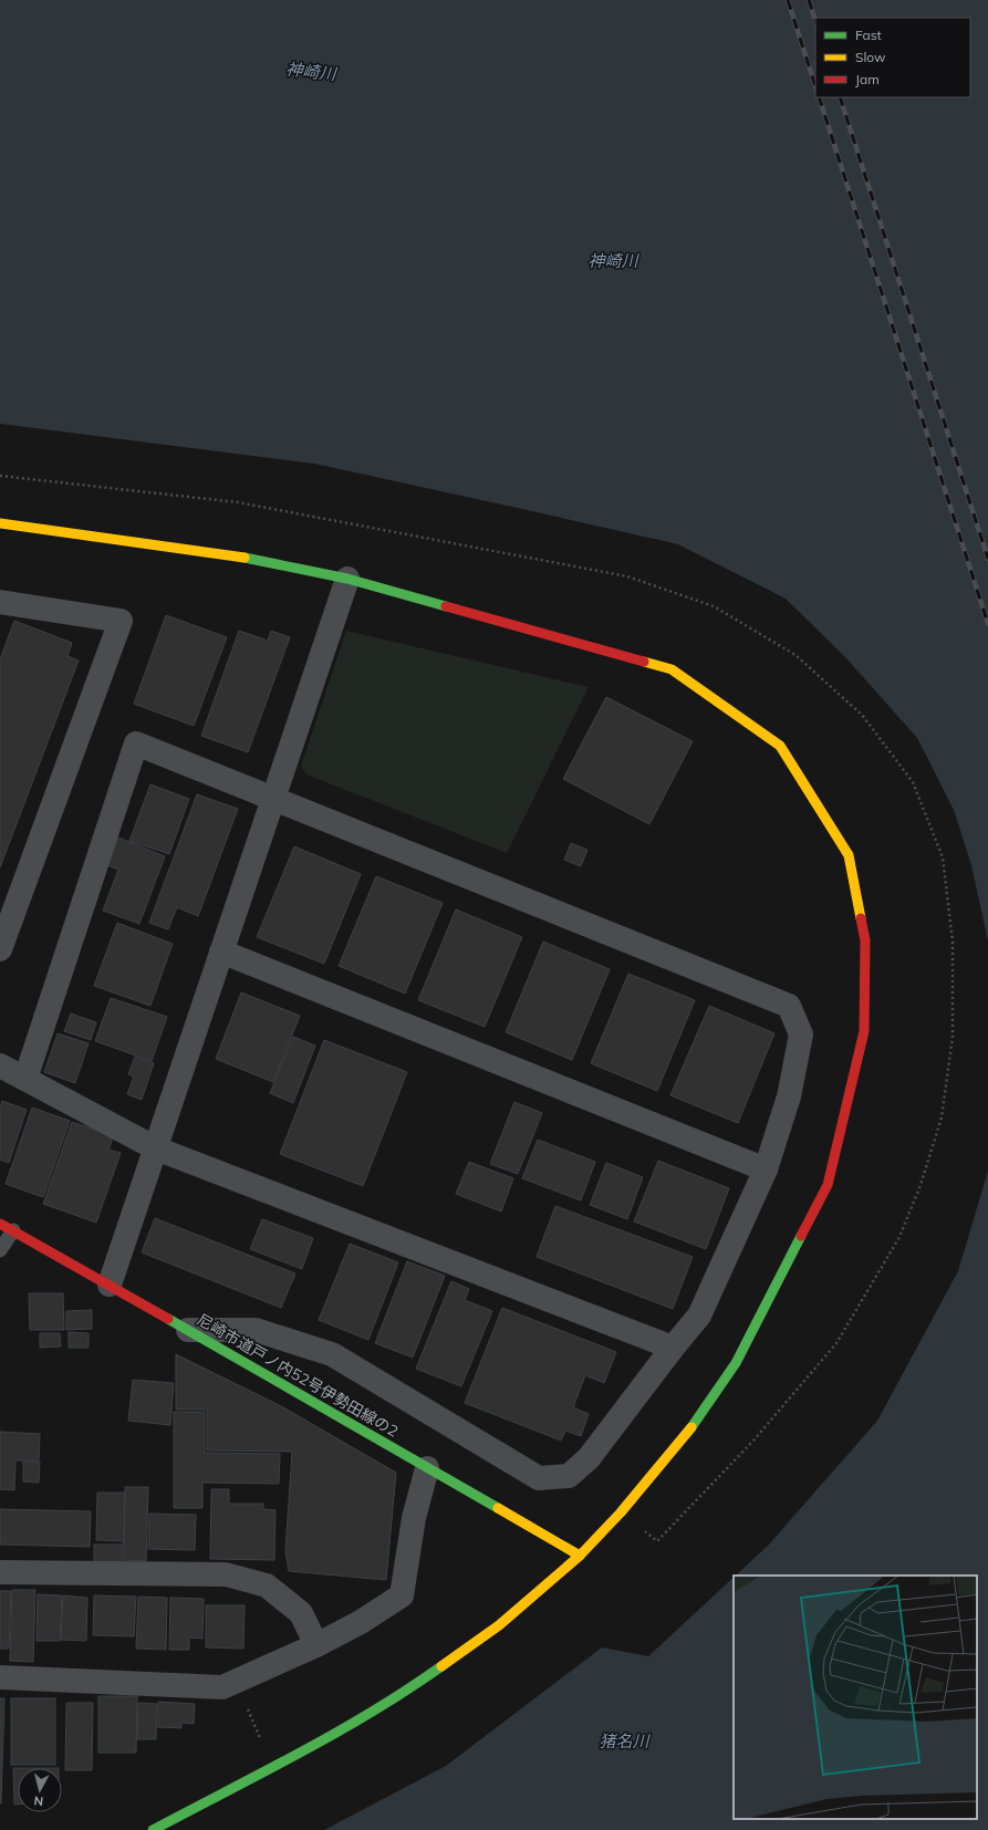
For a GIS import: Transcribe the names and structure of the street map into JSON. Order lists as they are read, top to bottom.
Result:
{
  "streets": {
    "street": ["尼崎市道戸ノ内52号伊勢田線の2"]
  },
  "water": ["神崎川", "猪名川"],
  "legend": ["Fast", "Slow", "Jam"],
  "north": "bottom"
}
